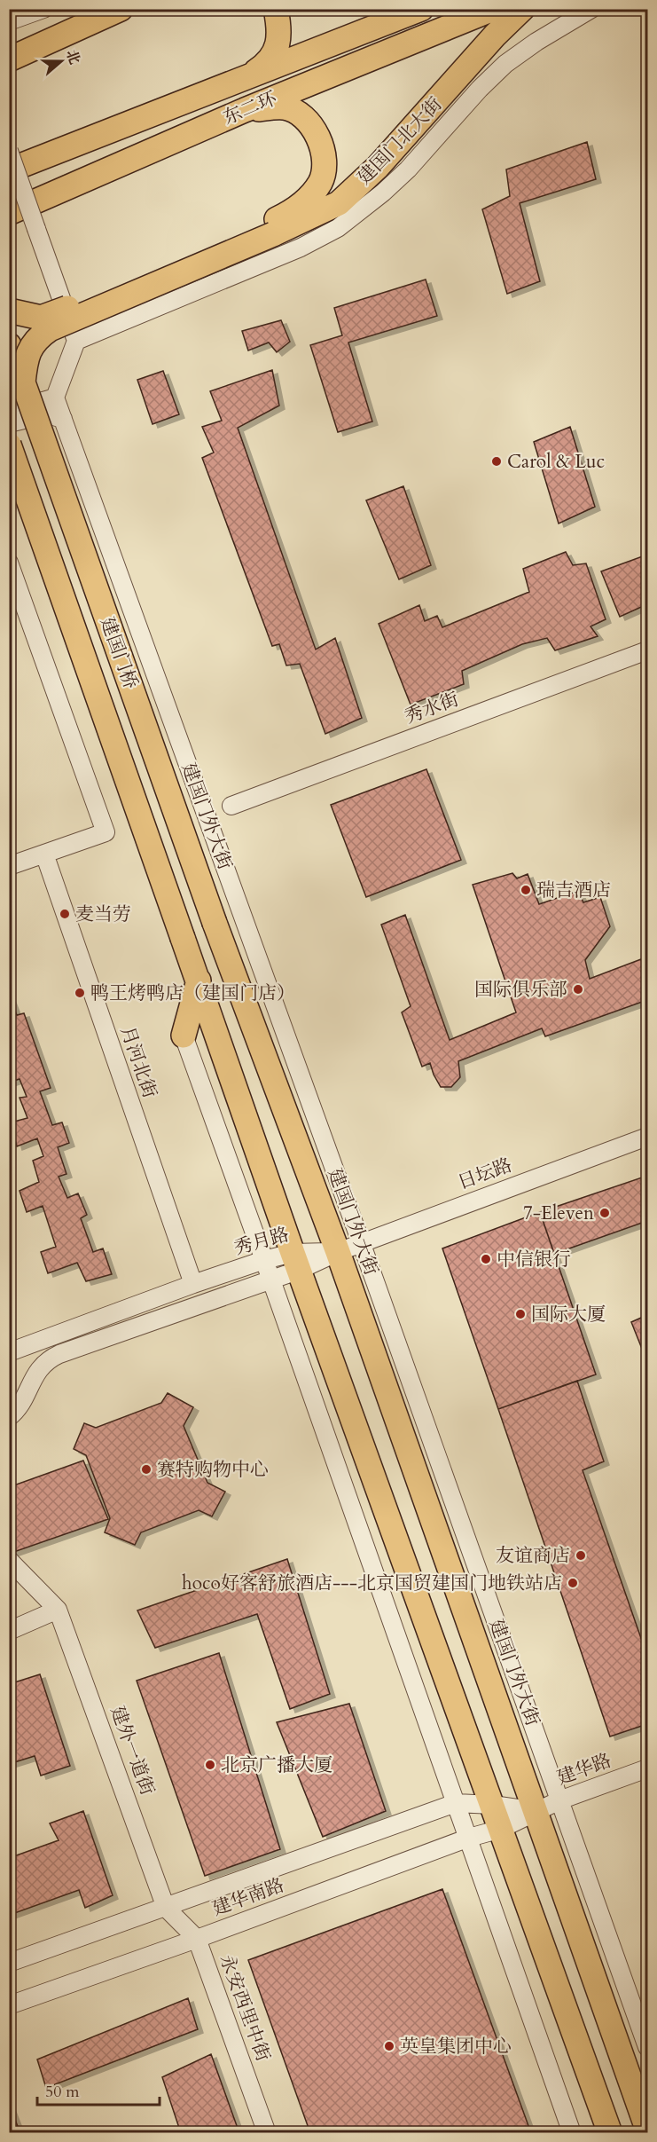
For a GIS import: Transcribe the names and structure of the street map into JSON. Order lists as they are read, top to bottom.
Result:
{
  "streets": {
    "highway": ["东二环", "建国门桥", "建国门外大街"],
    "street": [
      "建国门北大街",
      "秀水街",
      "月河北街",
      "日坛路",
      "秀月路",
      "建外一道街",
      "建华路",
      "建华南路",
      "永安西里中街"
    ]
  },
  "crossings": [
    ["建国门桥", "建国门外大街"],
    ["建国门外大街", "日坛路"],
    ["建国门外大街", "秀月路"],
    ["建国门外大街", "建华路"],
    ["建国门外大街", "建华南路"],
    ["月河北街", "秀月路"],
    ["日坛路", "秀月路"],
    ["建外一道街", "建华南路"],
    ["建外一道街", "永安西里中街"],
    ["建华路", "建华南路"],
    ["建华南路", "永安西里中街"]
  ],
  "places": [
    "Carol & Luc",
    "瑞吉酒店",
    "麦当劳",
    "国际俱乐部",
    "鸭王烤鸭店（建国门店）",
    "7-Eleven",
    "中信银行",
    "国际大厦",
    "赛特购物中心",
    "友谊商店",
    "hoco好客舒旅酒店---北京国贸建国门地铁站店",
    "北京广播大厦",
    "英皇集团中心"
  ],
  "scale_bar": "50 m",
  "north": "right"
}
